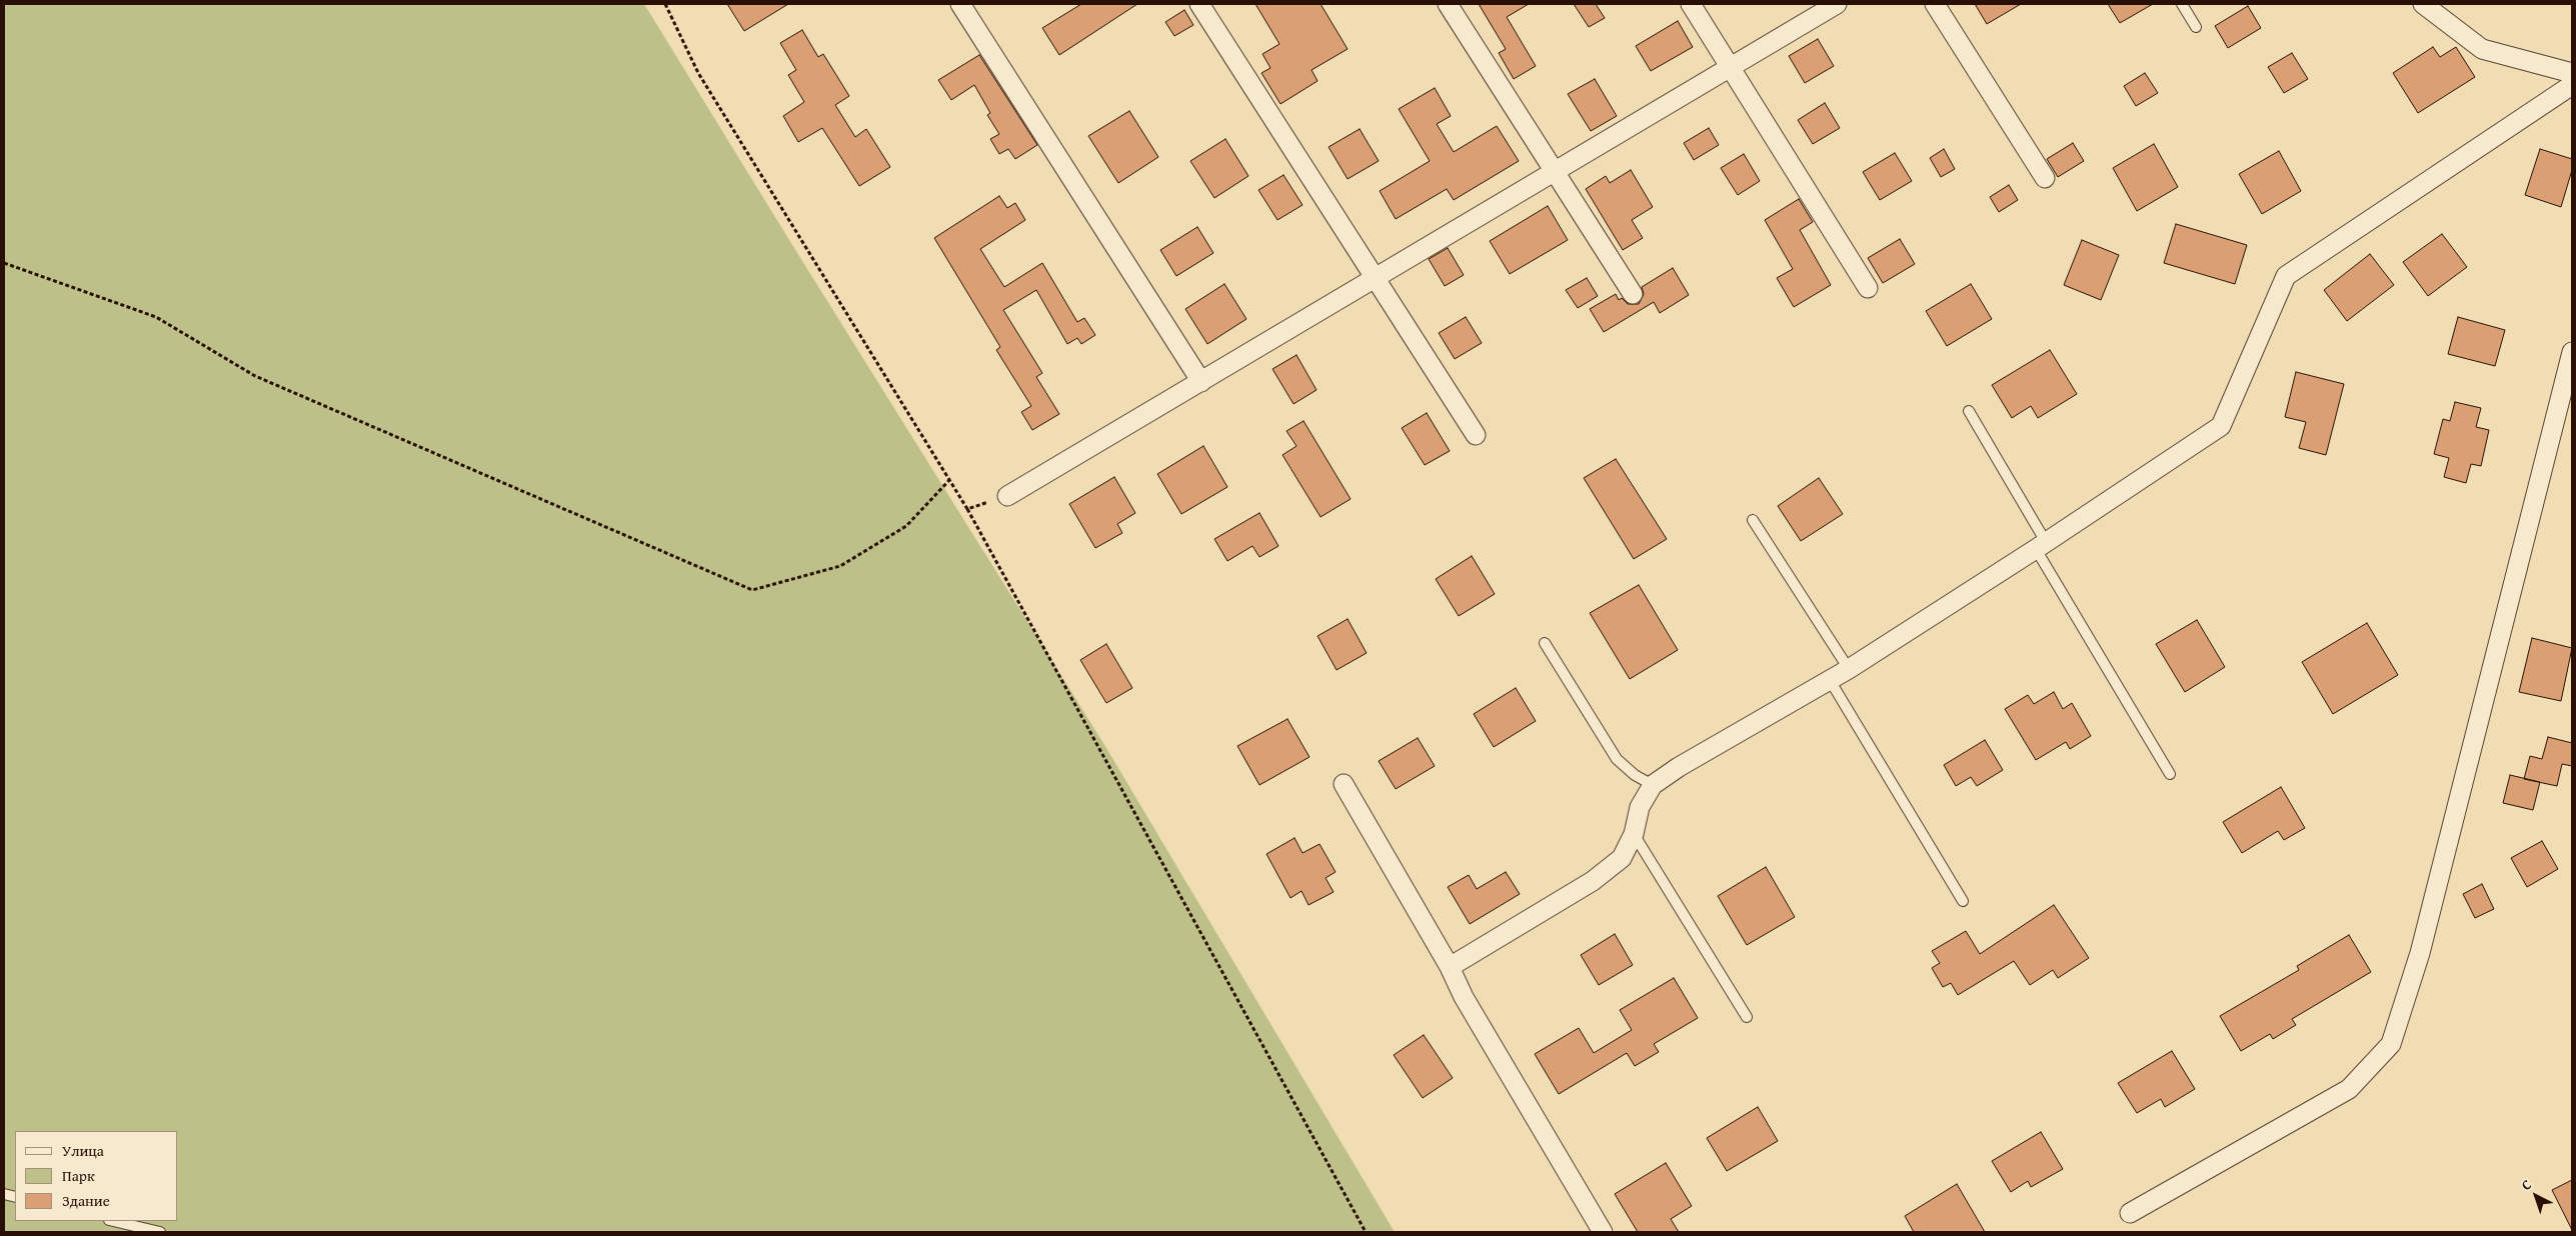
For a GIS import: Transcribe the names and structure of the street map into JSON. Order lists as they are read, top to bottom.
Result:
{
  "legend": ["Улица", "Парк", "Здание"],
  "north": "top left"
}
